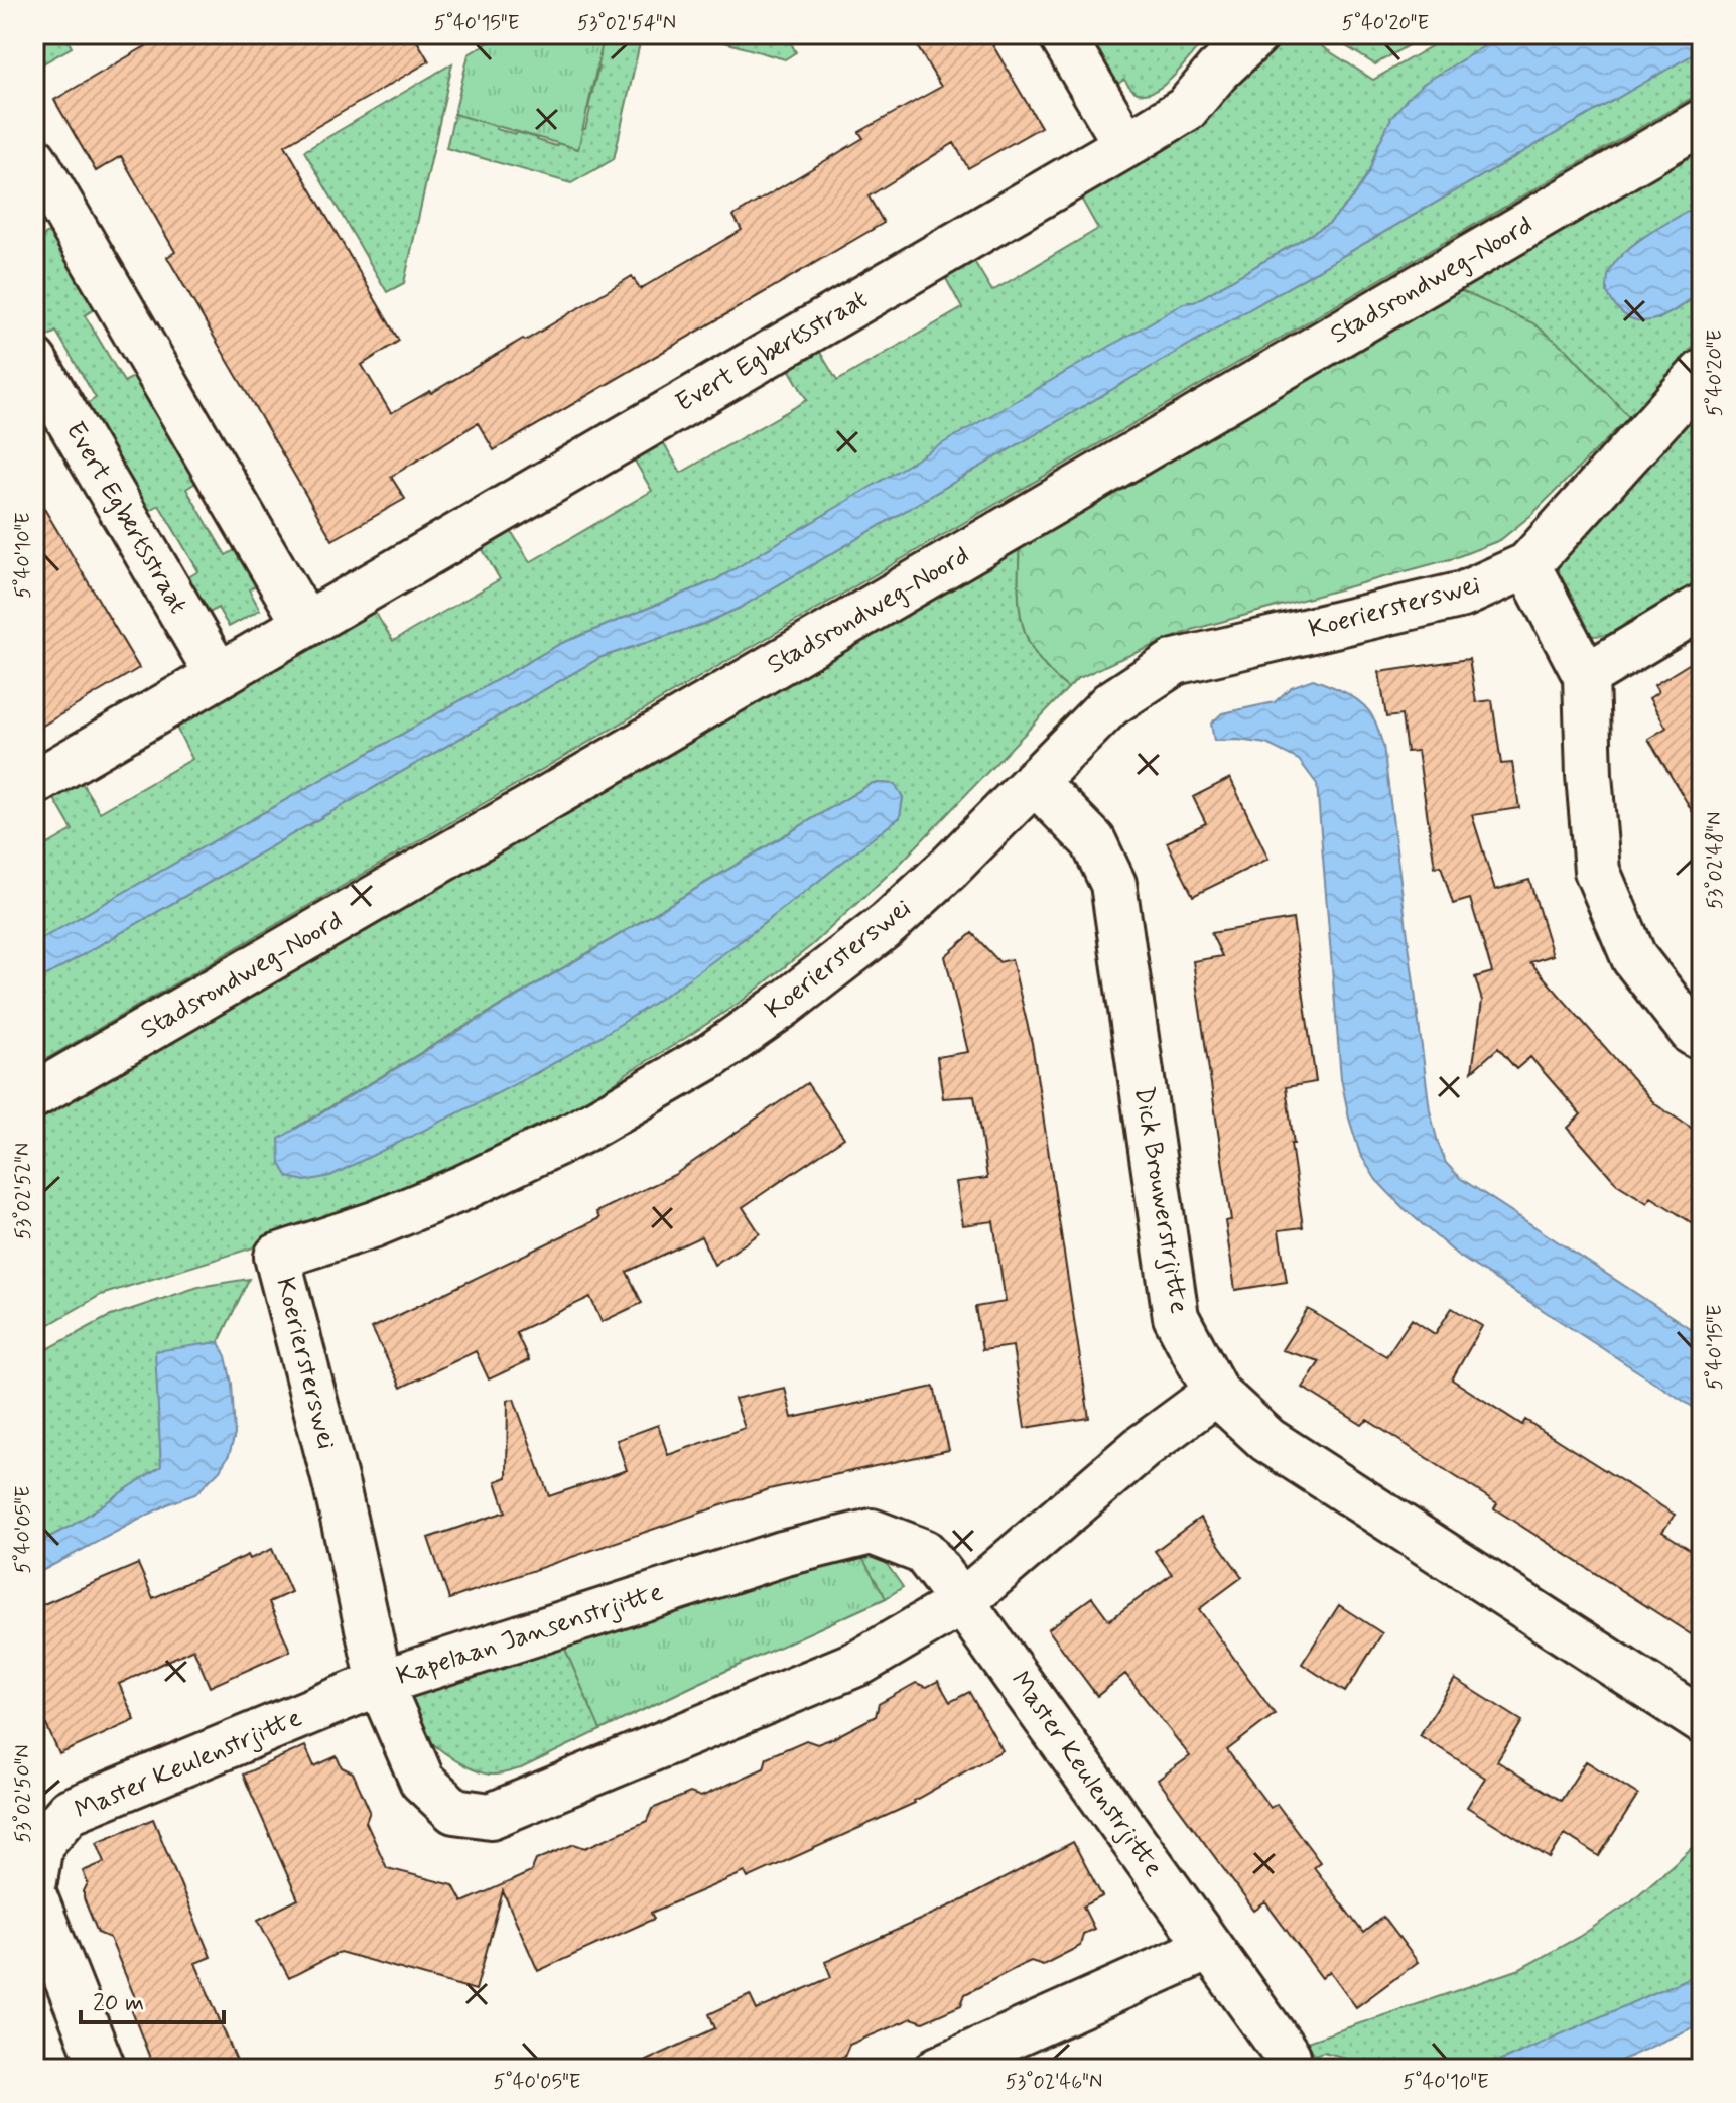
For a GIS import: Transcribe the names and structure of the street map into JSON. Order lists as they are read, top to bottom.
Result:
{
  "streets": {
    "street": [
      "Stadsrondweg-Noord",
      "Evert Egbertsstraat",
      "Koeriersterswei",
      "Dick Brouwerstrjitte",
      "Kapelaan Jansenstrjitte",
      "Master Keulenstrjitte"
    ]
  },
  "crossings": [
    ["Koeriersterswei", "Dick Brouwerstrjitte"],
    ["Koeriersterswei", "Kapelaan Jansenstrjitte"],
    ["Koeriersterswei", "Master Keulenstrjitte"],
    ["Dick Brouwerstrjitte", "Kapelaan Jansenstrjitte"],
    ["Kapelaan Jansenstrjitte", "Master Keulenstrjitte"]
  ],
  "scale_bar": "20 m",
  "coordinates": [
    "5°40'15\"E",
    "53°02'54\"N",
    "5°40'20\"E",
    "5°40'10\"E",
    "53°02'48\"N",
    "53°02'52\"N",
    "5°40'05\"E",
    "53°02'50\"N",
    "53°02'46\"N"
  ]
}
